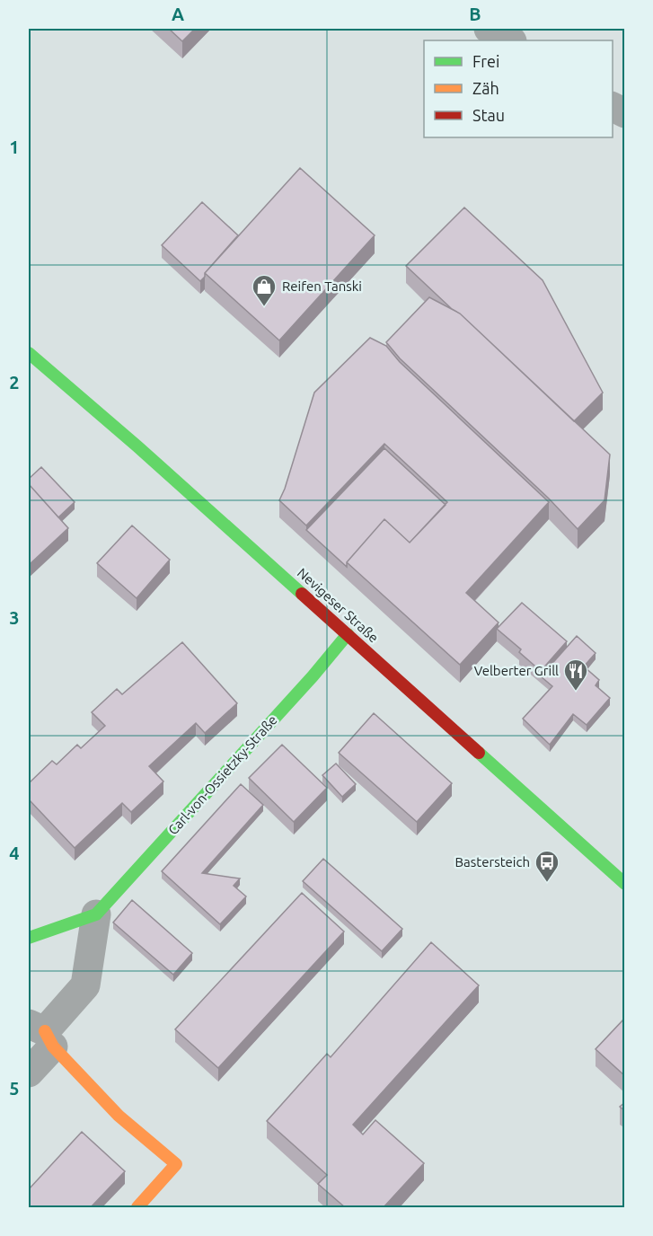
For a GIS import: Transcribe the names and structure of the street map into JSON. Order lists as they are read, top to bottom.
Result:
{
  "streets": {
    "main road": ["Nevigeser Straße", "Carl-von-Ossietzky-Straße"]
  },
  "crossings": [
    ["Nevigeser Straße", "Carl-von-Ossietzky-Straße"]
  ],
  "places": {
    "shop": ["Reifen Tanski"],
    "restaurant": ["Velberter Grill"],
    "bus stop": ["Bastersteich"]
  },
  "legend": ["Frei", "Zäh", "Stau"],
  "grid": {
    "columns": ["A", "B"],
    "rows": [
      "1",
      "2",
      "3",
      "4",
      "5"
    ]
  }
}
